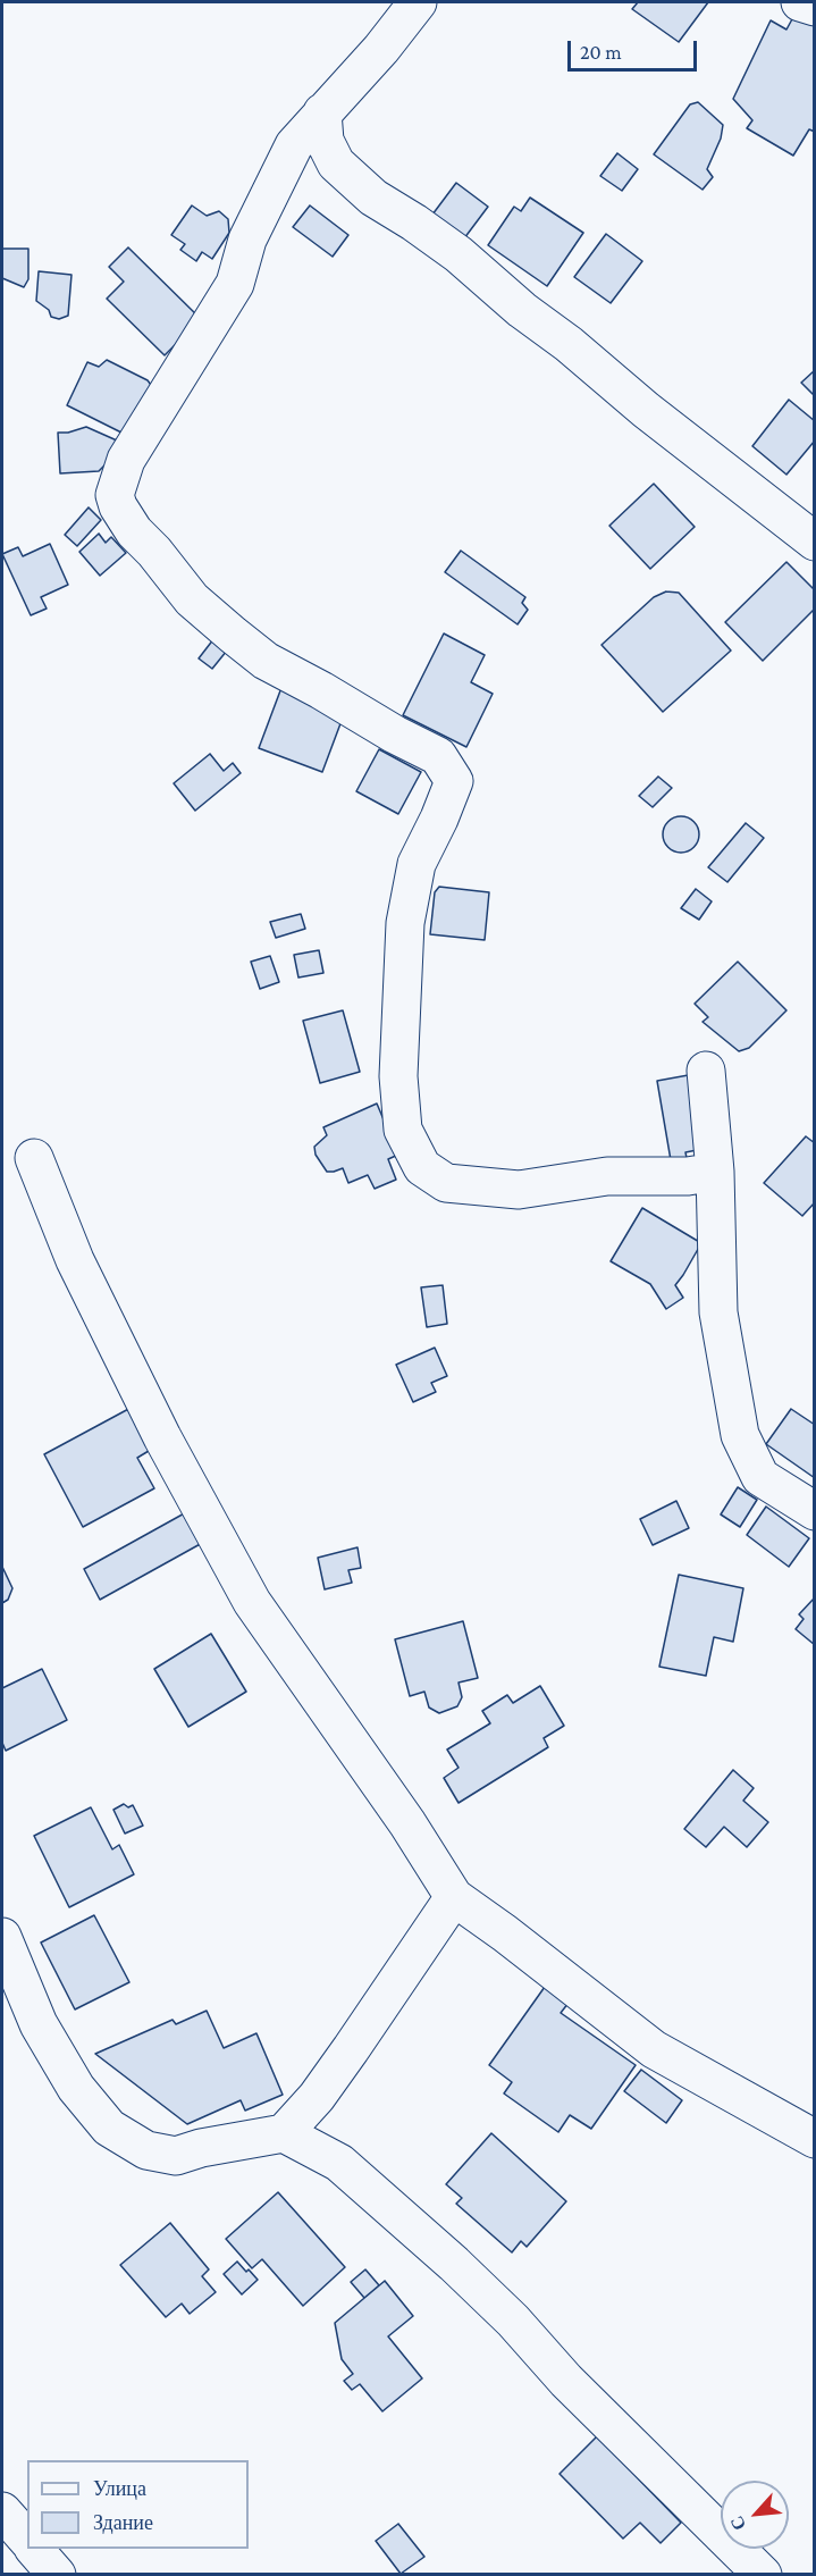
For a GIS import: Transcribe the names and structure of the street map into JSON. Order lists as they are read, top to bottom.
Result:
{
  "legend": ["Улица", "Здание"],
  "scale_bar": "20 m",
  "north": "bottom left"
}
